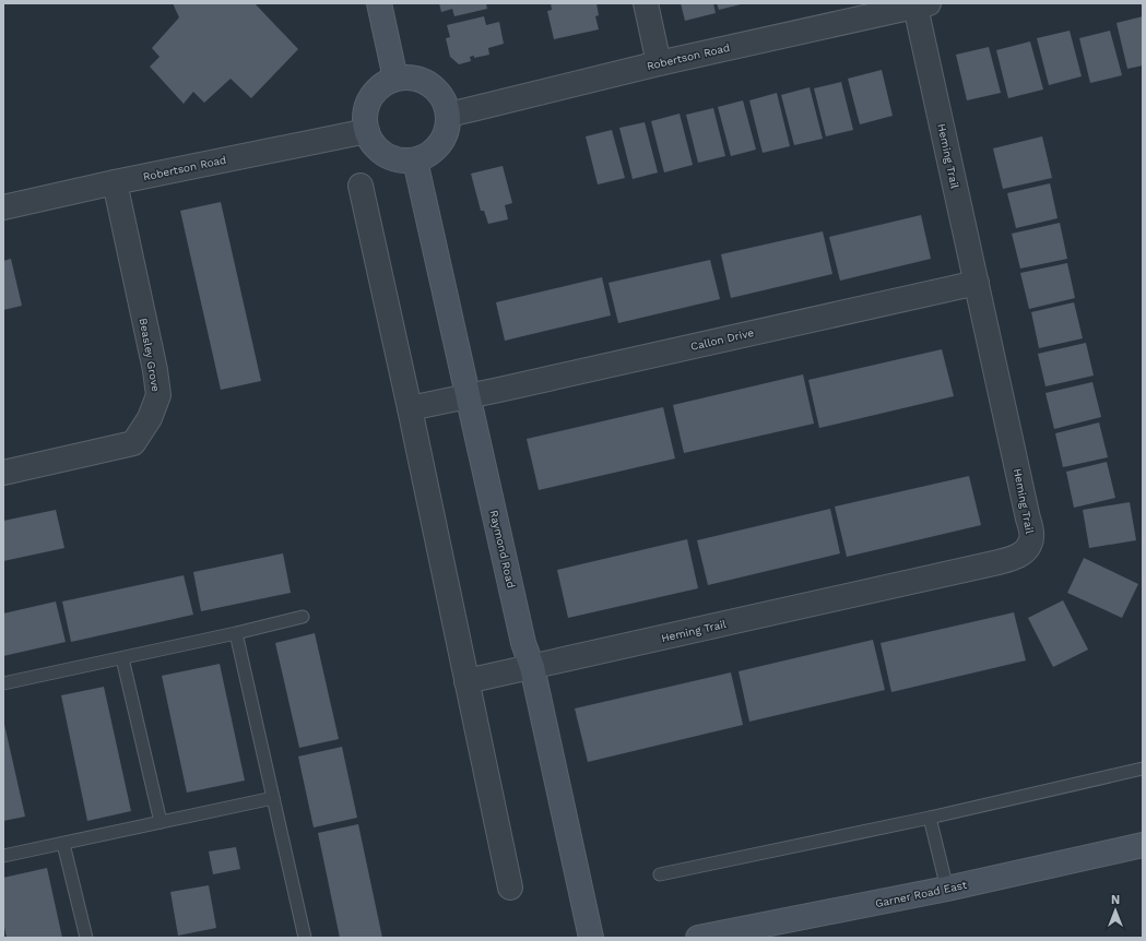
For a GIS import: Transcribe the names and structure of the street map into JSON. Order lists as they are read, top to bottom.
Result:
{
  "streets": {
    "street": [
      "Robertson Road",
      "Heming Trail",
      "Callon Drive",
      "Beasley Grove",
      "Raymond Road",
      "Garner Road East"
    ]
  },
  "crossings": [
    ["Robertson Road", "Heming Trail"],
    ["Robertson Road", "Beasley Grove"],
    ["Robertson Road", "Raymond Road"],
    ["Heming Trail", "Callon Drive"],
    ["Heming Trail", "Raymond Road"],
    ["Callon Drive", "Raymond Road"]
  ],
  "north": "top"
}
